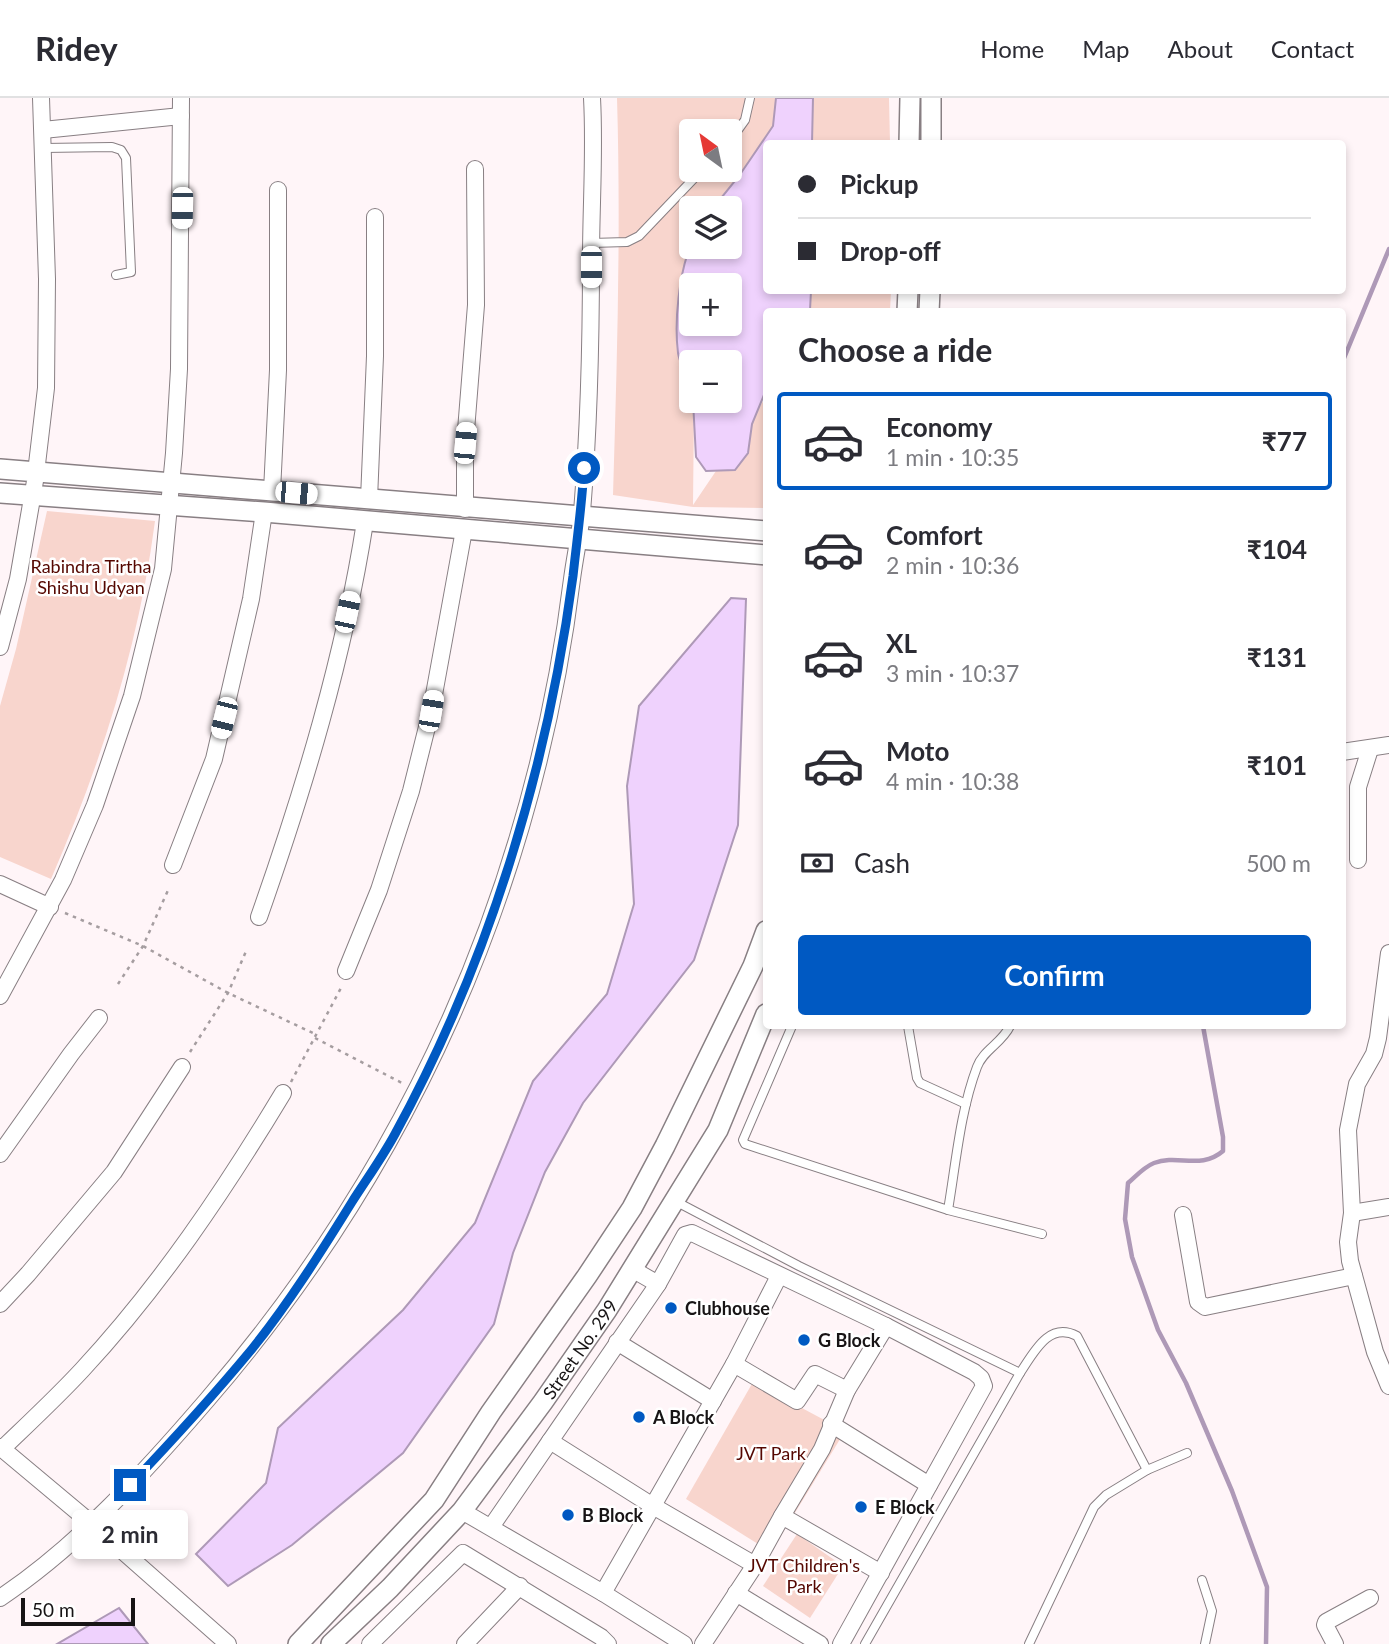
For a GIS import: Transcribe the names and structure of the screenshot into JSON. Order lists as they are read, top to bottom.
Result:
{
  "streets": {
    "street": ["Street No. 299"]
  },
  "parks": ["Rabindra Tirtha Shishu Udyan", "JVT Park", "JVT Children's Park"],
  "places": [
    "Clubhouse",
    "G Block",
    "A Block",
    "E Block",
    "B Block"
  ],
  "scale_bar": "50 m",
  "north": "top left",
  "page": {
    "header": "Ridey",
    "nav": [
      "Home",
      "Map",
      "About",
      "Contact"
    ],
    "map_buttons": ["+", "−"],
    "banner": ["Pickup", "Drop-off"],
    "heading": "Choose a ride",
    "list": [
      {
        "name": "Economy",
        "note": "1 min · 10:35",
        "value": "₹77"
      },
      {
        "name": "Comfort",
        "note": "2 min · 10:36",
        "value": "₹104"
      },
      {
        "name": "XL",
        "note": "3 min · 10:37",
        "value": "₹131"
      },
      {
        "name": "Moto",
        "note": "4 min · 10:38",
        "value": "₹101"
      }
    ],
    "pay": ["Cash", "500 m"],
    "buttons": "Confirm",
    "bubble": "2 min",
    "scale": "50 m"
  }
}
